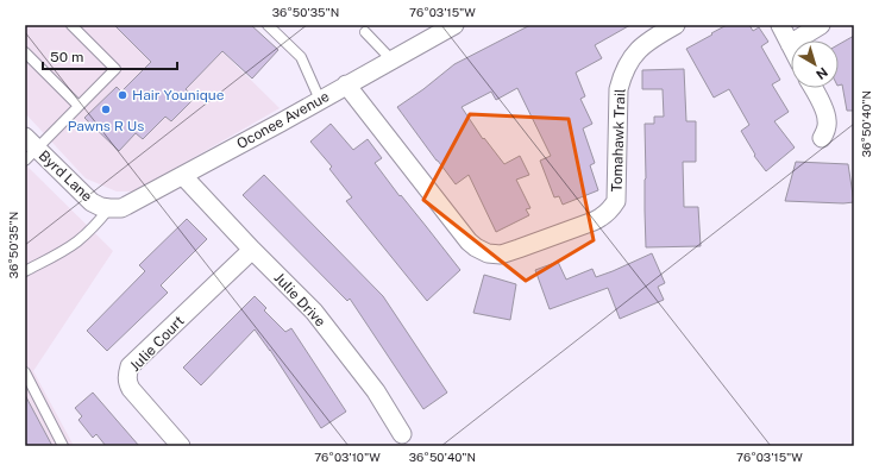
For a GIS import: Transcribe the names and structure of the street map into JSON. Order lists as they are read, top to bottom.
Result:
{
  "streets": {
    "street": [
      "Oconee Avenue",
      "Tomahawk Trail",
      "Byrd Lane",
      "Julie Drive",
      "Julie Court"
    ]
  },
  "crossings": [
    ["Oconee Avenue", "Tomahawk Trail"],
    ["Oconee Avenue", "Byrd Lane"],
    ["Oconee Avenue", "Julie Drive"],
    ["Julie Drive", "Julie Court"]
  ],
  "places": ["Hair Younique", "Pawns R Us"],
  "scale_bar": "50 m",
  "north": "bottom right",
  "coordinates": [
    "36°50'35\"N",
    "76°03'15\"W",
    "36°50'40\"N",
    "76°03'10\"W"
  ]
}
